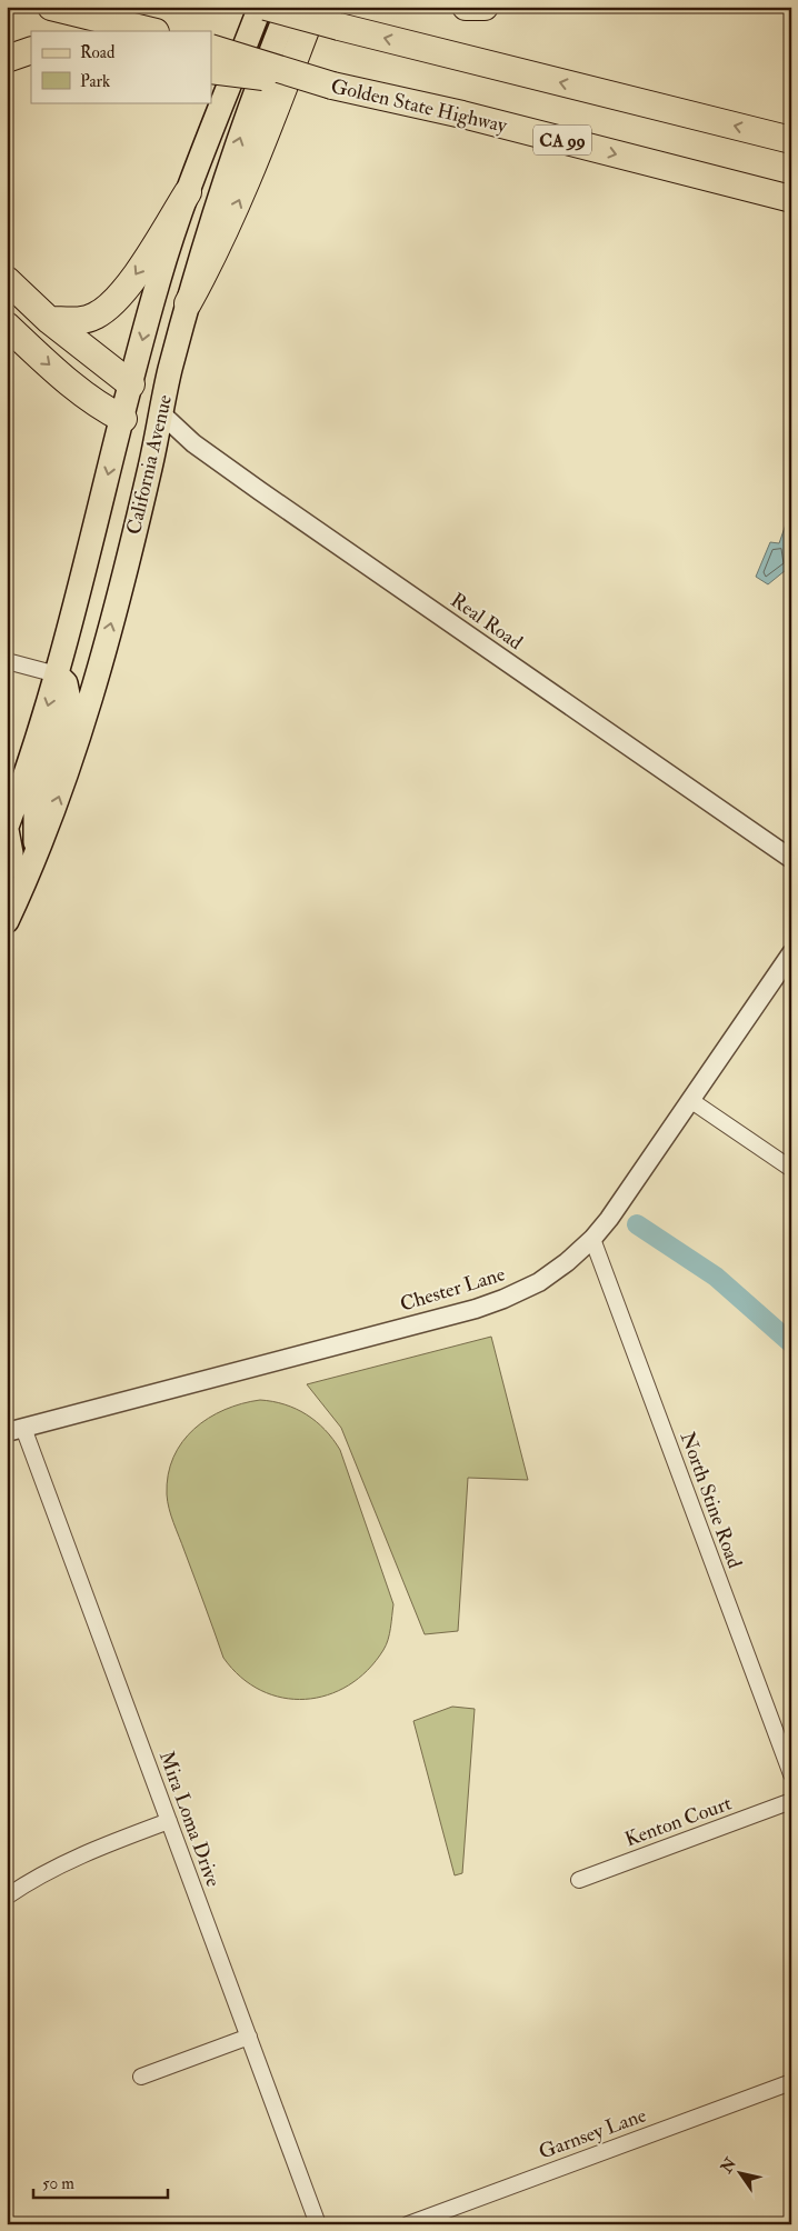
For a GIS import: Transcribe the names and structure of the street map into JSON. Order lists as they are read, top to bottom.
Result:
{
  "streets": {
    "highway": ["Golden State Highway", "CA 99"],
    "main road": ["California Avenue"],
    "street": [
      "Real Road",
      "Chester Lane",
      "North Stine Road",
      "Mira Loma Drive",
      "Kenton Court",
      "Garnsey Lane"
    ]
  },
  "crossings": [
    ["California Avenue", "Real Road"],
    ["Chester Lane", "North Stine Road"],
    ["Chester Lane", "Mira Loma Drive"]
  ],
  "legend": ["Road", "Park"],
  "scale_bar": "50 m",
  "north": "top left"
}
